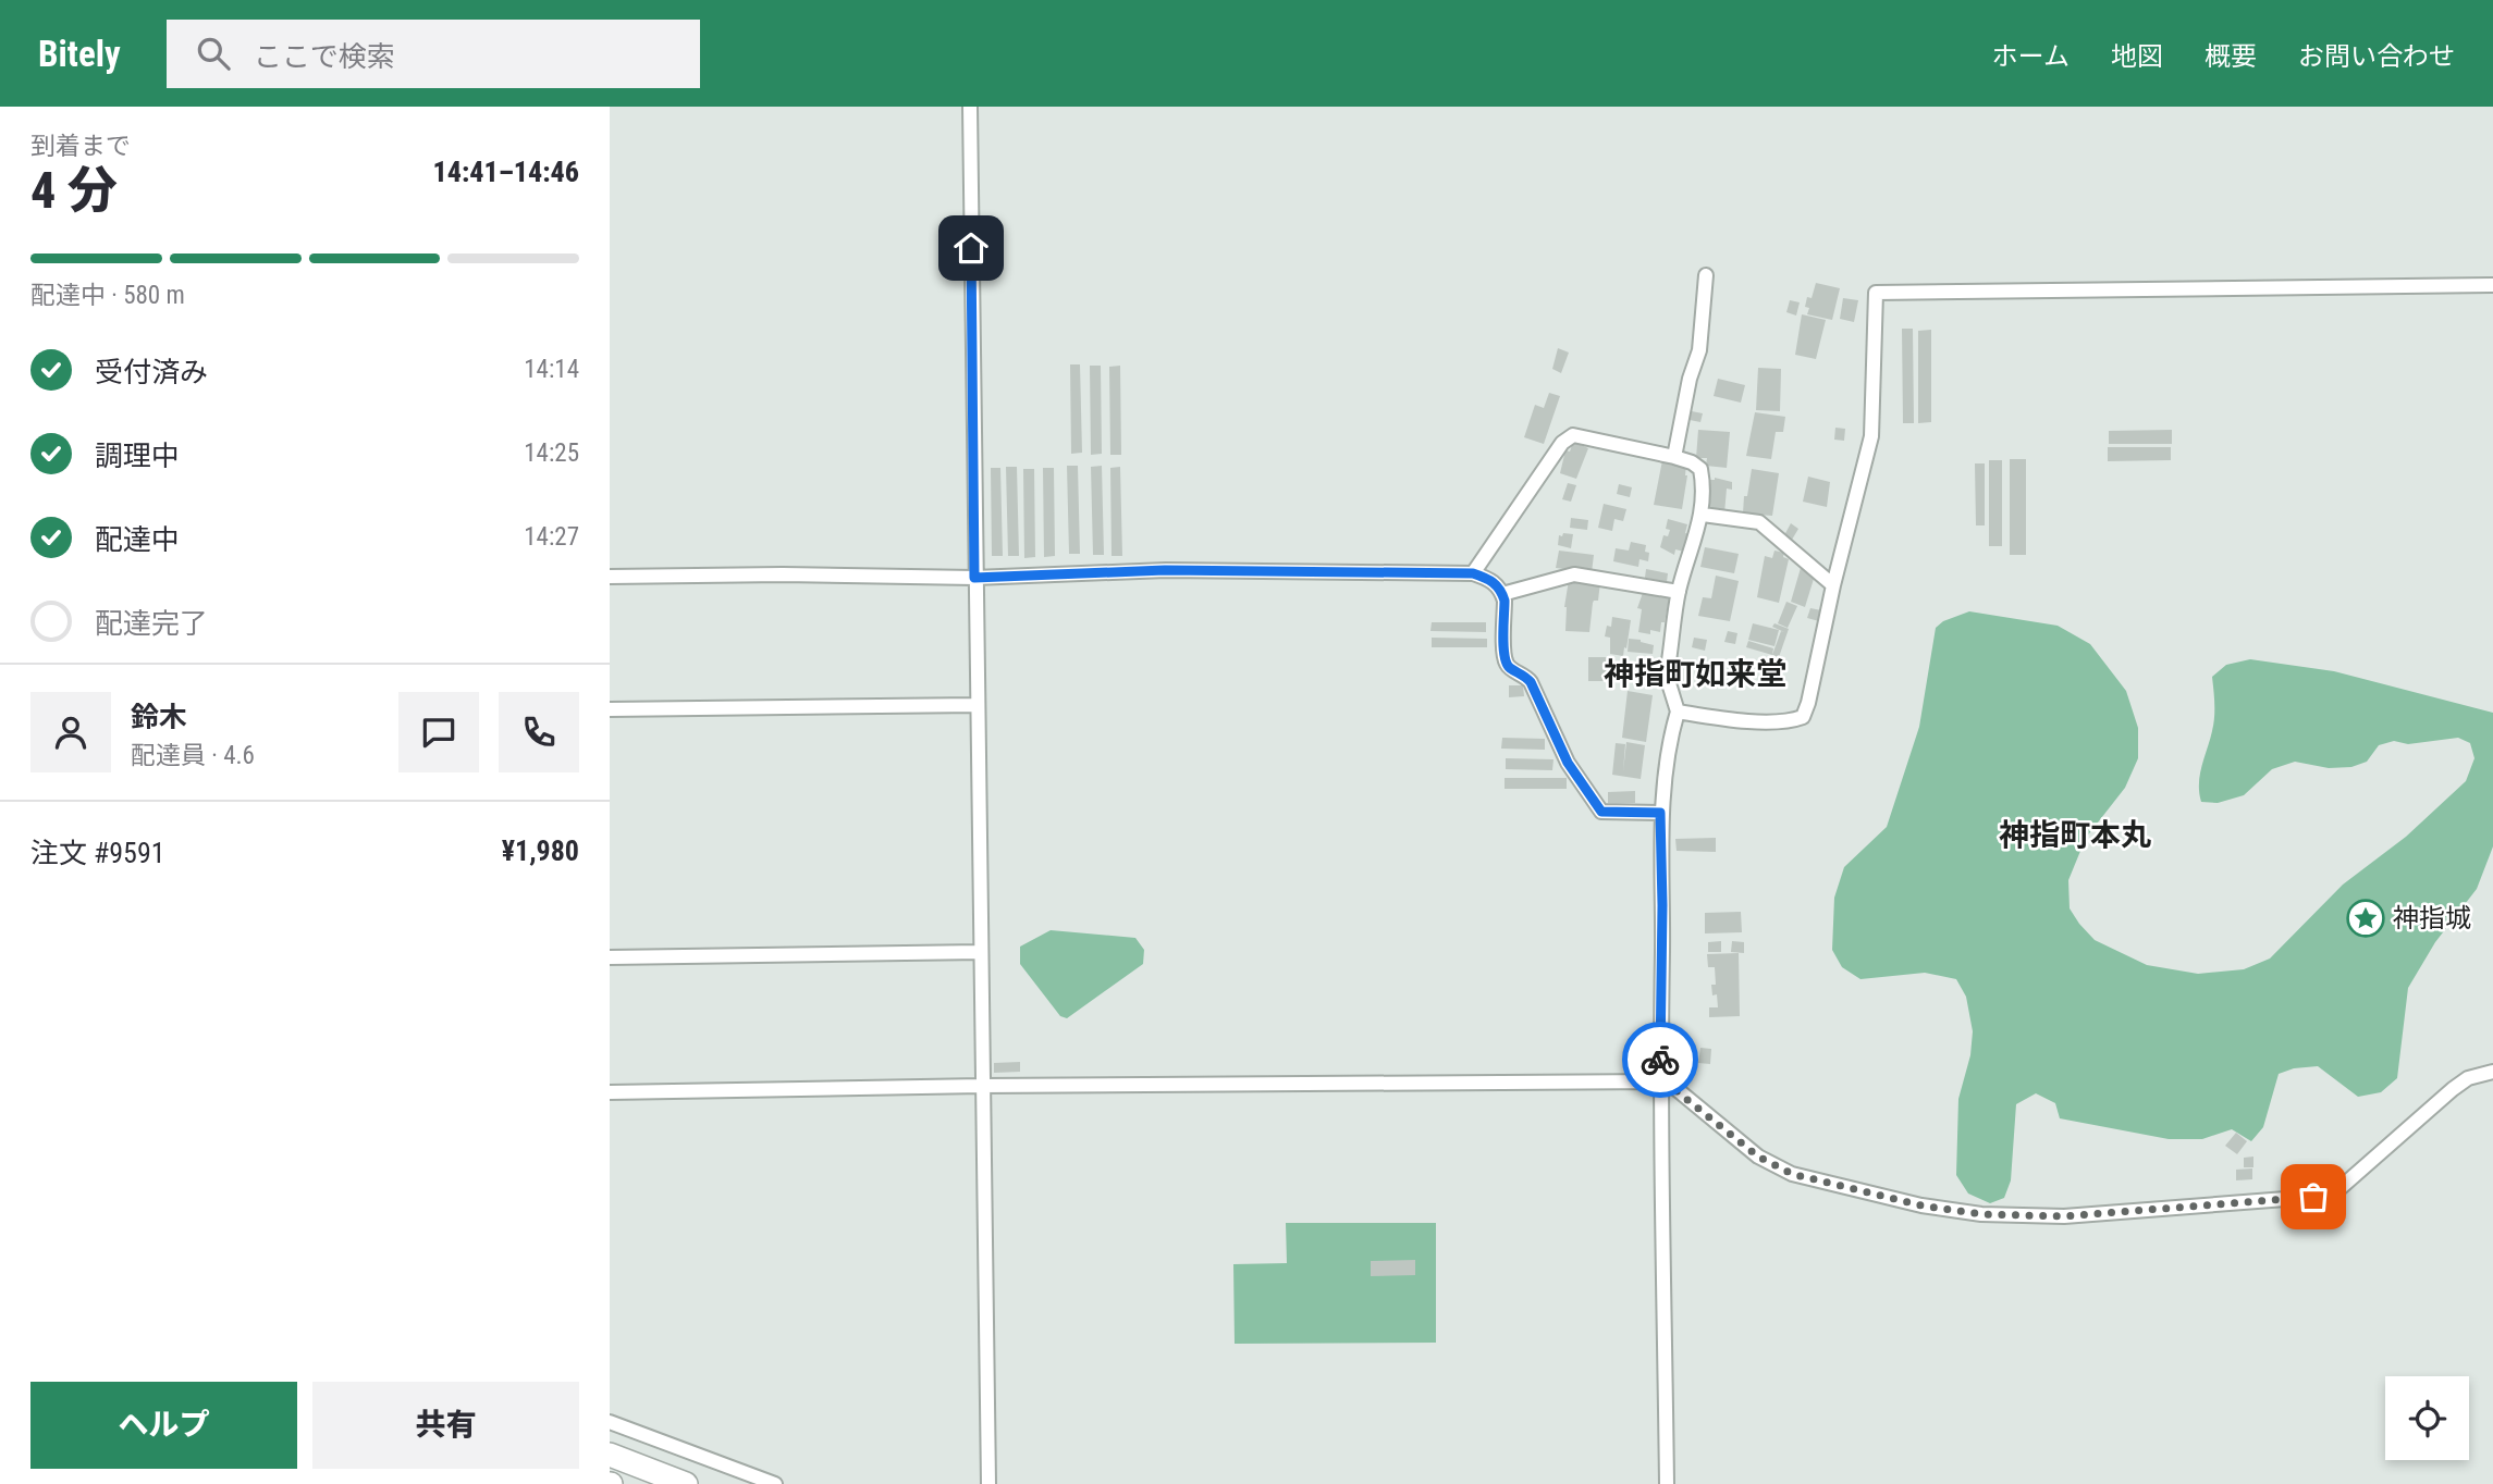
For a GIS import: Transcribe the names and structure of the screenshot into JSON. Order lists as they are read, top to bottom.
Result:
{
  "districts": ["神指町如来堂", "神指町本丸"],
  "places": {
    "place": ["神指城"]
  },
  "page": {
    "header": "Bitely",
    "search": "ここで検索",
    "nav": [
      "ホーム",
      "地図",
      "概要",
      "お問い合わせ"
    ],
    "heading": ["4 分", "到着まで", "14:41–14:46"],
    "panel": [
      "鈴木",
      "配達員 · 4.6",
      "注文 #9591",
      "¥1,980"
    ],
    "bar": "配達中 · 580 m",
    "list": [
      ["受付済み", "14:14"],
      ["調理中", "14:25"],
      ["配達中", "14:27"],
      "配達完了"
    ],
    "buttons": ["ヘルプ", "共有"]
  }
}
